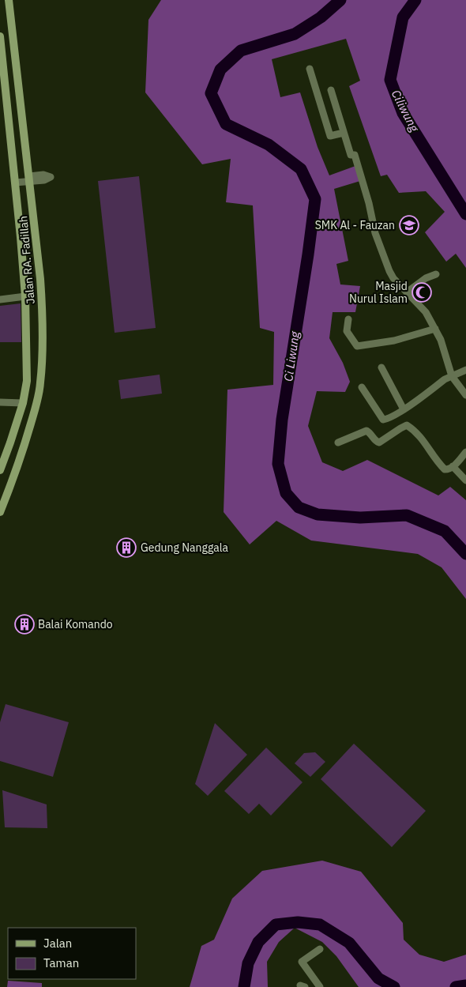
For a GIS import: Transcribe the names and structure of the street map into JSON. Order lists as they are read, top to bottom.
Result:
{
  "streets": {
    "main road": ["Jalan RA. Fadillah"]
  },
  "water": ["Ciliwung", "Ci Liwung"],
  "places": {
    "school or university": ["SMK Al - Fauzan"],
    "mosque": ["Masjid Nurul Islam"],
    "building": ["Gedung Nanggala", "Balai Komando"]
  },
  "legend": ["Jalan", "Taman"]
}
